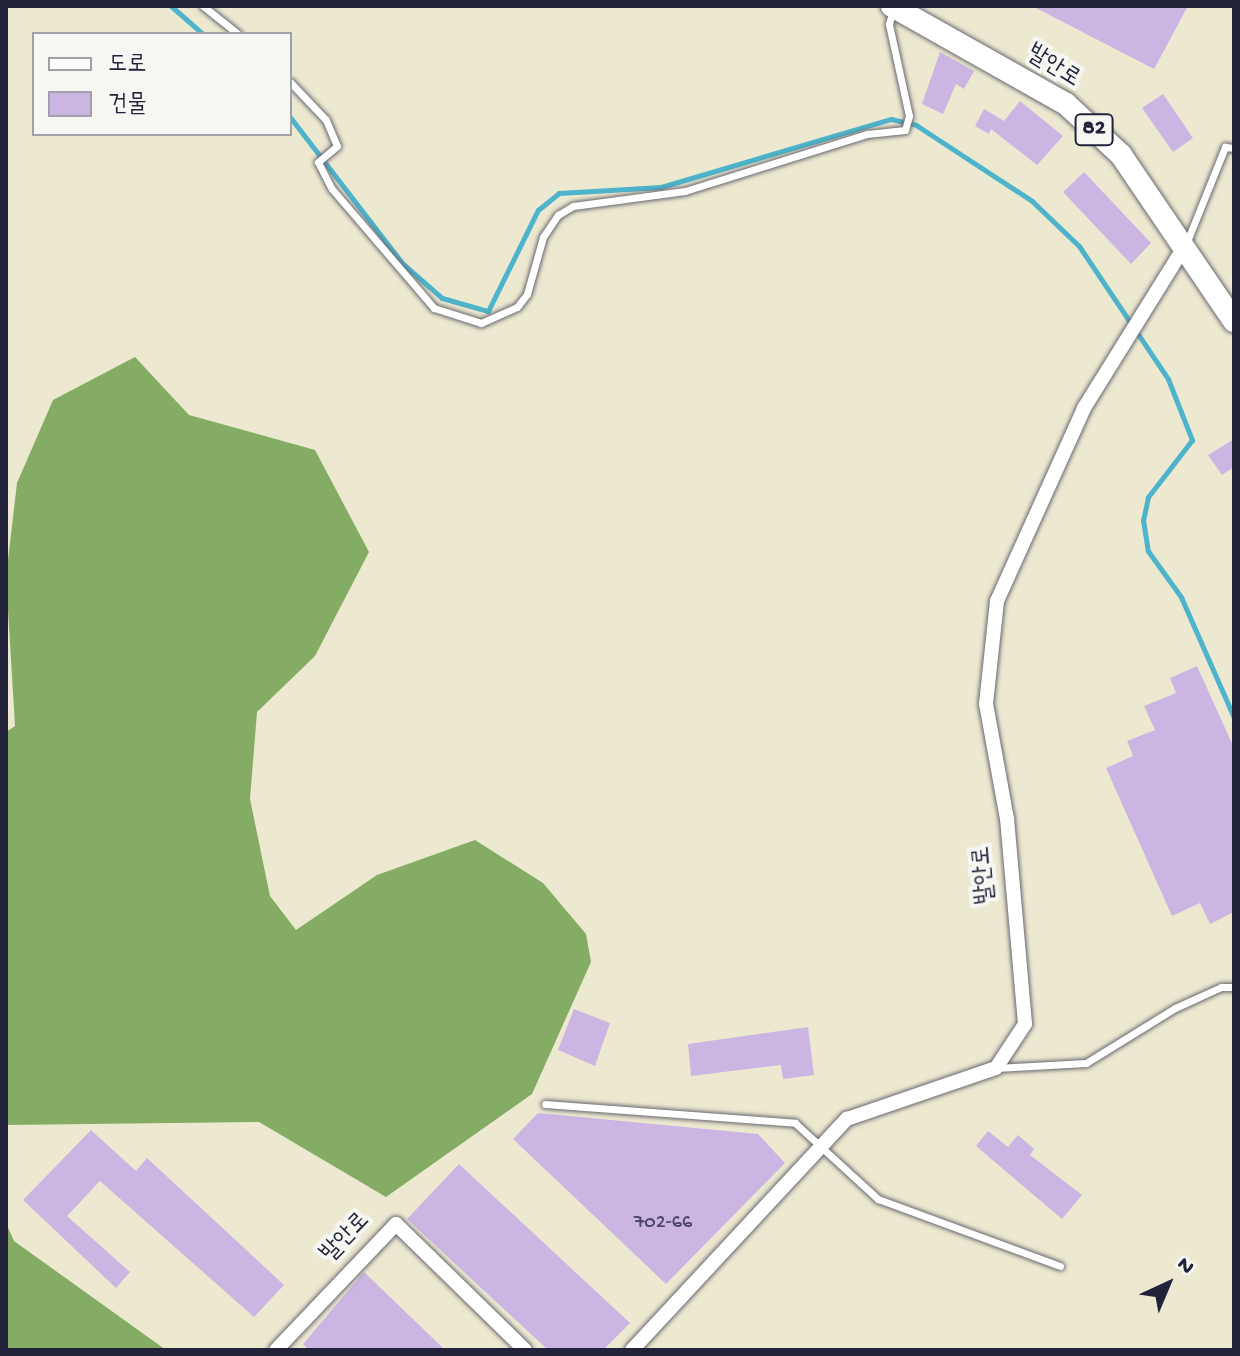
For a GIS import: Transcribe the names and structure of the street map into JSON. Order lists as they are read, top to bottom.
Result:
{
  "streets": {
    "main road": ["발안로", "82"]
  },
  "house_numbers": ["702-66"],
  "legend": ["도로", "건물"],
  "north": "top right"
}
